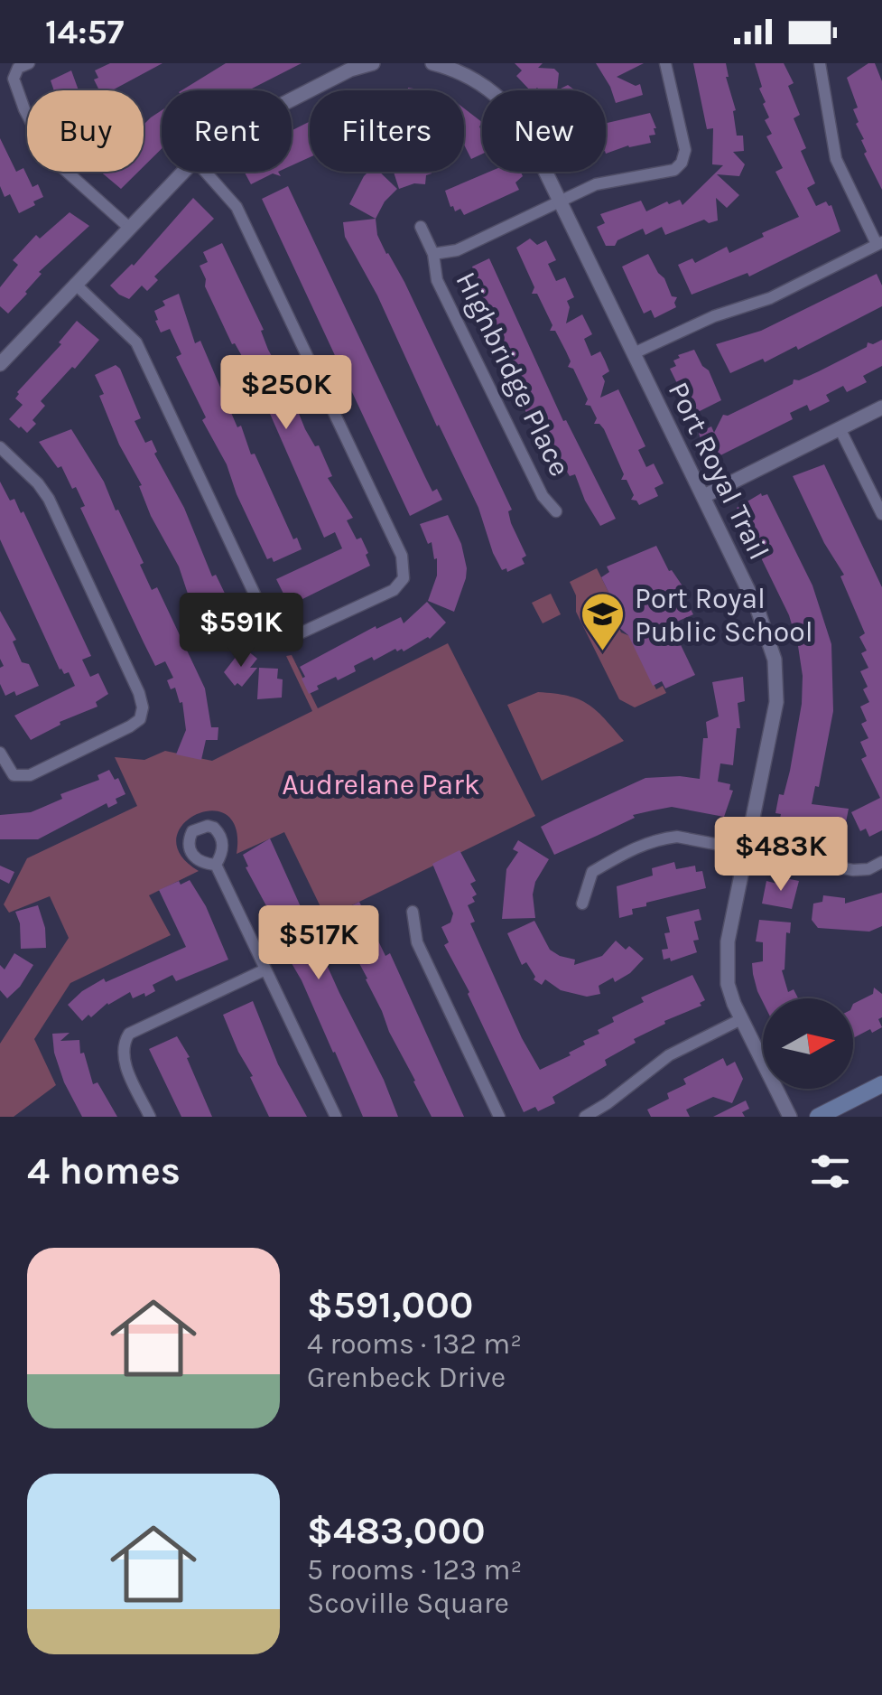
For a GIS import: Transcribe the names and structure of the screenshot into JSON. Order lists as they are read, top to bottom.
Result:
{
  "streets": {
    "street": ["Highbridge Place", "Port Royal Trail"]
  },
  "crossings": [
    ["Highbridge Place", "Port Royal Trail"]
  ],
  "parks": ["Audrelane Park"],
  "places": {
    "school or university": ["Port Royal Public School"]
  },
  "north": "right",
  "page": {
    "status": "14:57",
    "chip": [
      "Buy",
      "Rent",
      "Filters",
      "New"
    ],
    "price": [
      "$250K",
      "$591K",
      "$483K",
      "$517K"
    ],
    "heading": "4 homes",
    "list": [
      {
        "name": "$591,000",
        "note": "4 rooms · 132 m² · Grenbeck Drive"
      },
      {
        "name": "$483,000",
        "note": "5 rooms · 123 m² · Scoville Square"
      }
    ]
  }
}
